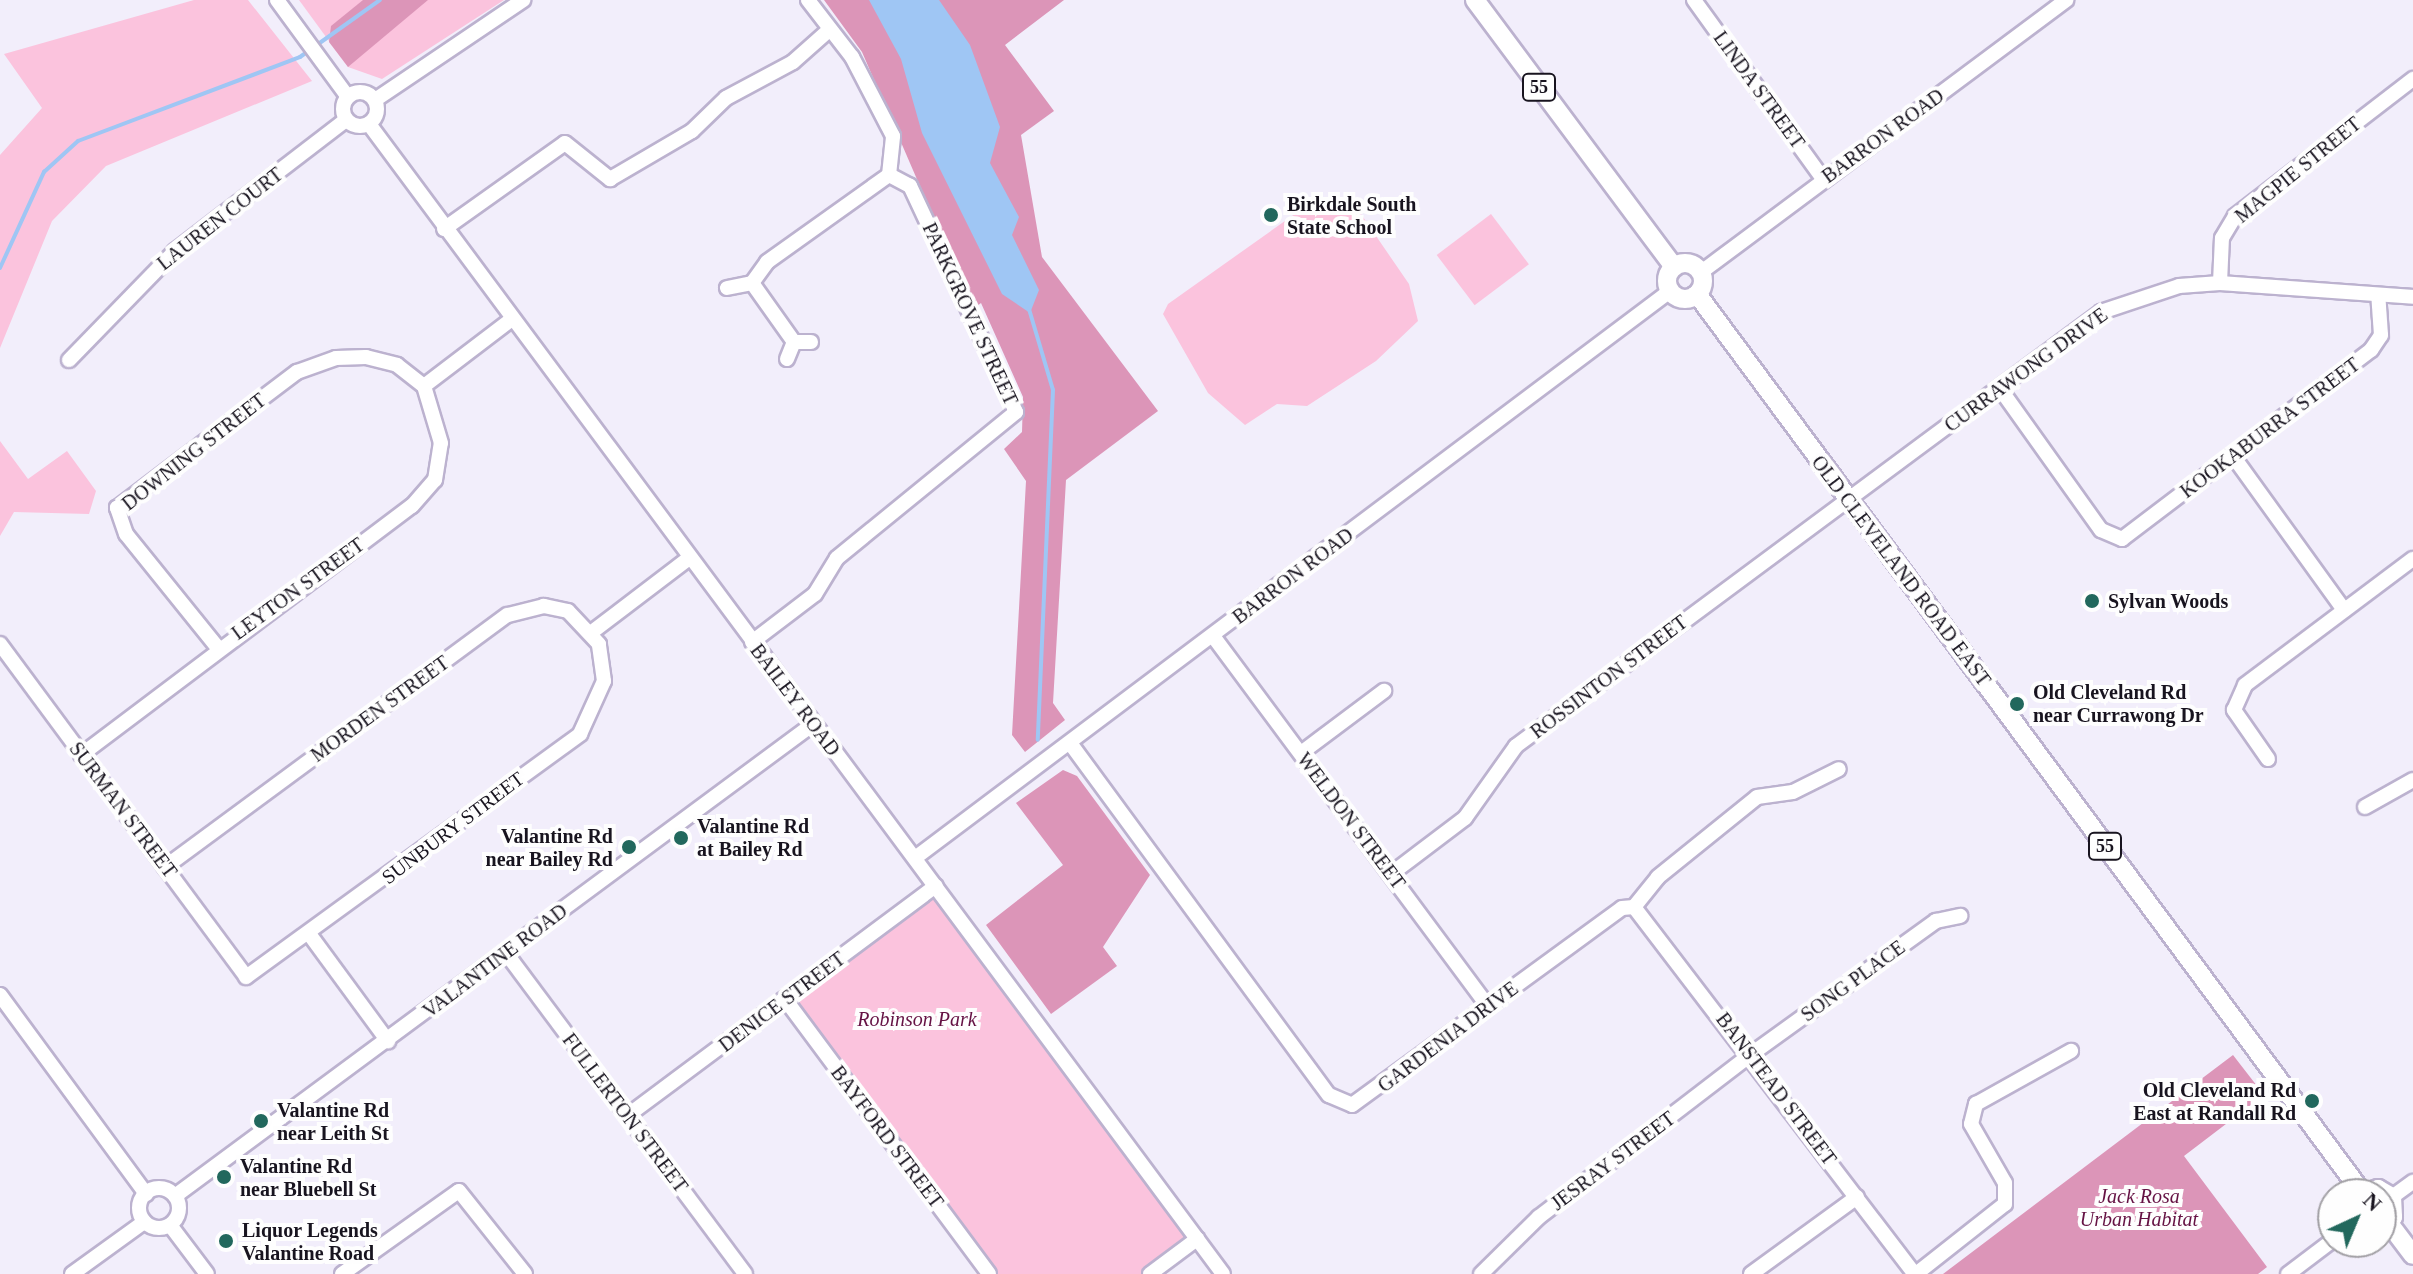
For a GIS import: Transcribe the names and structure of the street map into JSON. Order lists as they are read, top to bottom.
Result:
{
  "streets": {
    "main road": ["55", "OLD CLEVELAND ROAD EAST"],
    "street": [
      "LINDA STREET",
      "BARRON ROAD",
      "MAGPIE STREET",
      "LAUREN COURT",
      "PARKGROVE STREET",
      "CURRAWONG DRIVE",
      "KOOKABURRA STREET",
      "DOWNING STREET",
      "LEYTON STREET",
      "ROSSINTON STREET",
      "BAILEY ROAD",
      "MORDEN STREET",
      "SURMAN STREET",
      "WELDON STREET",
      "SUNBURY STREET",
      "VALANTINE ROAD",
      "SONG PLACE",
      "DENICE STREET",
      "GARDENIA DRIVE",
      "BANSTEAD STREET",
      "FULLERTON STREET",
      "BAYFORD STREET",
      "JESRAY STREET"
    ]
  },
  "crossings": [
    ["55", "BARRON ROAD"],
    ["55", "OLD CLEVELAND ROAD EAST"],
    ["LINDA STREET", "BARRON ROAD"],
    ["BARRON ROAD", "OLD CLEVELAND ROAD EAST"],
    ["BARRON ROAD", "BAILEY ROAD"],
    ["BARRON ROAD", "WELDON STREET"],
    ["BARRON ROAD", "GARDENIA DRIVE"],
    ["MAGPIE STREET", "CURRAWONG DRIVE"],
    ["PARKGROVE STREET", "BAILEY ROAD"],
    ["CURRAWONG DRIVE", "KOOKABURRA STREET"],
    ["CURRAWONG DRIVE", "OLD CLEVELAND ROAD EAST"],
    ["CURRAWONG DRIVE", "ROSSINTON STREET"],
    ["DOWNING STREET", "LEYTON STREET"],
    ["OLD CLEVELAND ROAD EAST", "ROSSINTON STREET"],
    ["LEYTON STREET", "SURMAN STREET"],
    ["ROSSINTON STREET", "WELDON STREET"],
    ["BAILEY ROAD", "VALANTINE ROAD"],
    ["BAILEY ROAD", "DENICE STREET"],
    ["MORDEN STREET", "SURMAN STREET"],
    ["MORDEN STREET", "SUNBURY STREET"],
    ["SURMAN STREET", "SUNBURY STREET"],
    ["WELDON STREET", "GARDENIA DRIVE"],
    ["VALANTINE ROAD", "FULLERTON STREET"],
    ["SONG PLACE", "BANSTEAD STREET"],
    ["SONG PLACE", "JESRAY STREET"],
    ["DENICE STREET", "FULLERTON STREET"],
    ["DENICE STREET", "BAYFORD STREET"],
    ["GARDENIA DRIVE", "BANSTEAD STREET"],
    ["BANSTEAD STREET", "JESRAY STREET"]
  ],
  "parks": ["Robinson Park", "Jack Rosa Urban Habitat"],
  "places": [
    "Birkdale South State School",
    "Sylvan Woods",
    "Old Cleveland Rd near Currawong Dr",
    "Valantine Rd at Bailey Rd",
    "Valantine Rd near Bailey Rd",
    "Old Cleveland Rd East at Randall Rd",
    "Valantine Rd near Leith St",
    "Valantine Rd near Bluebell St",
    "Liquor Legends Valantine Road"
  ],
  "north": "top right"
}
